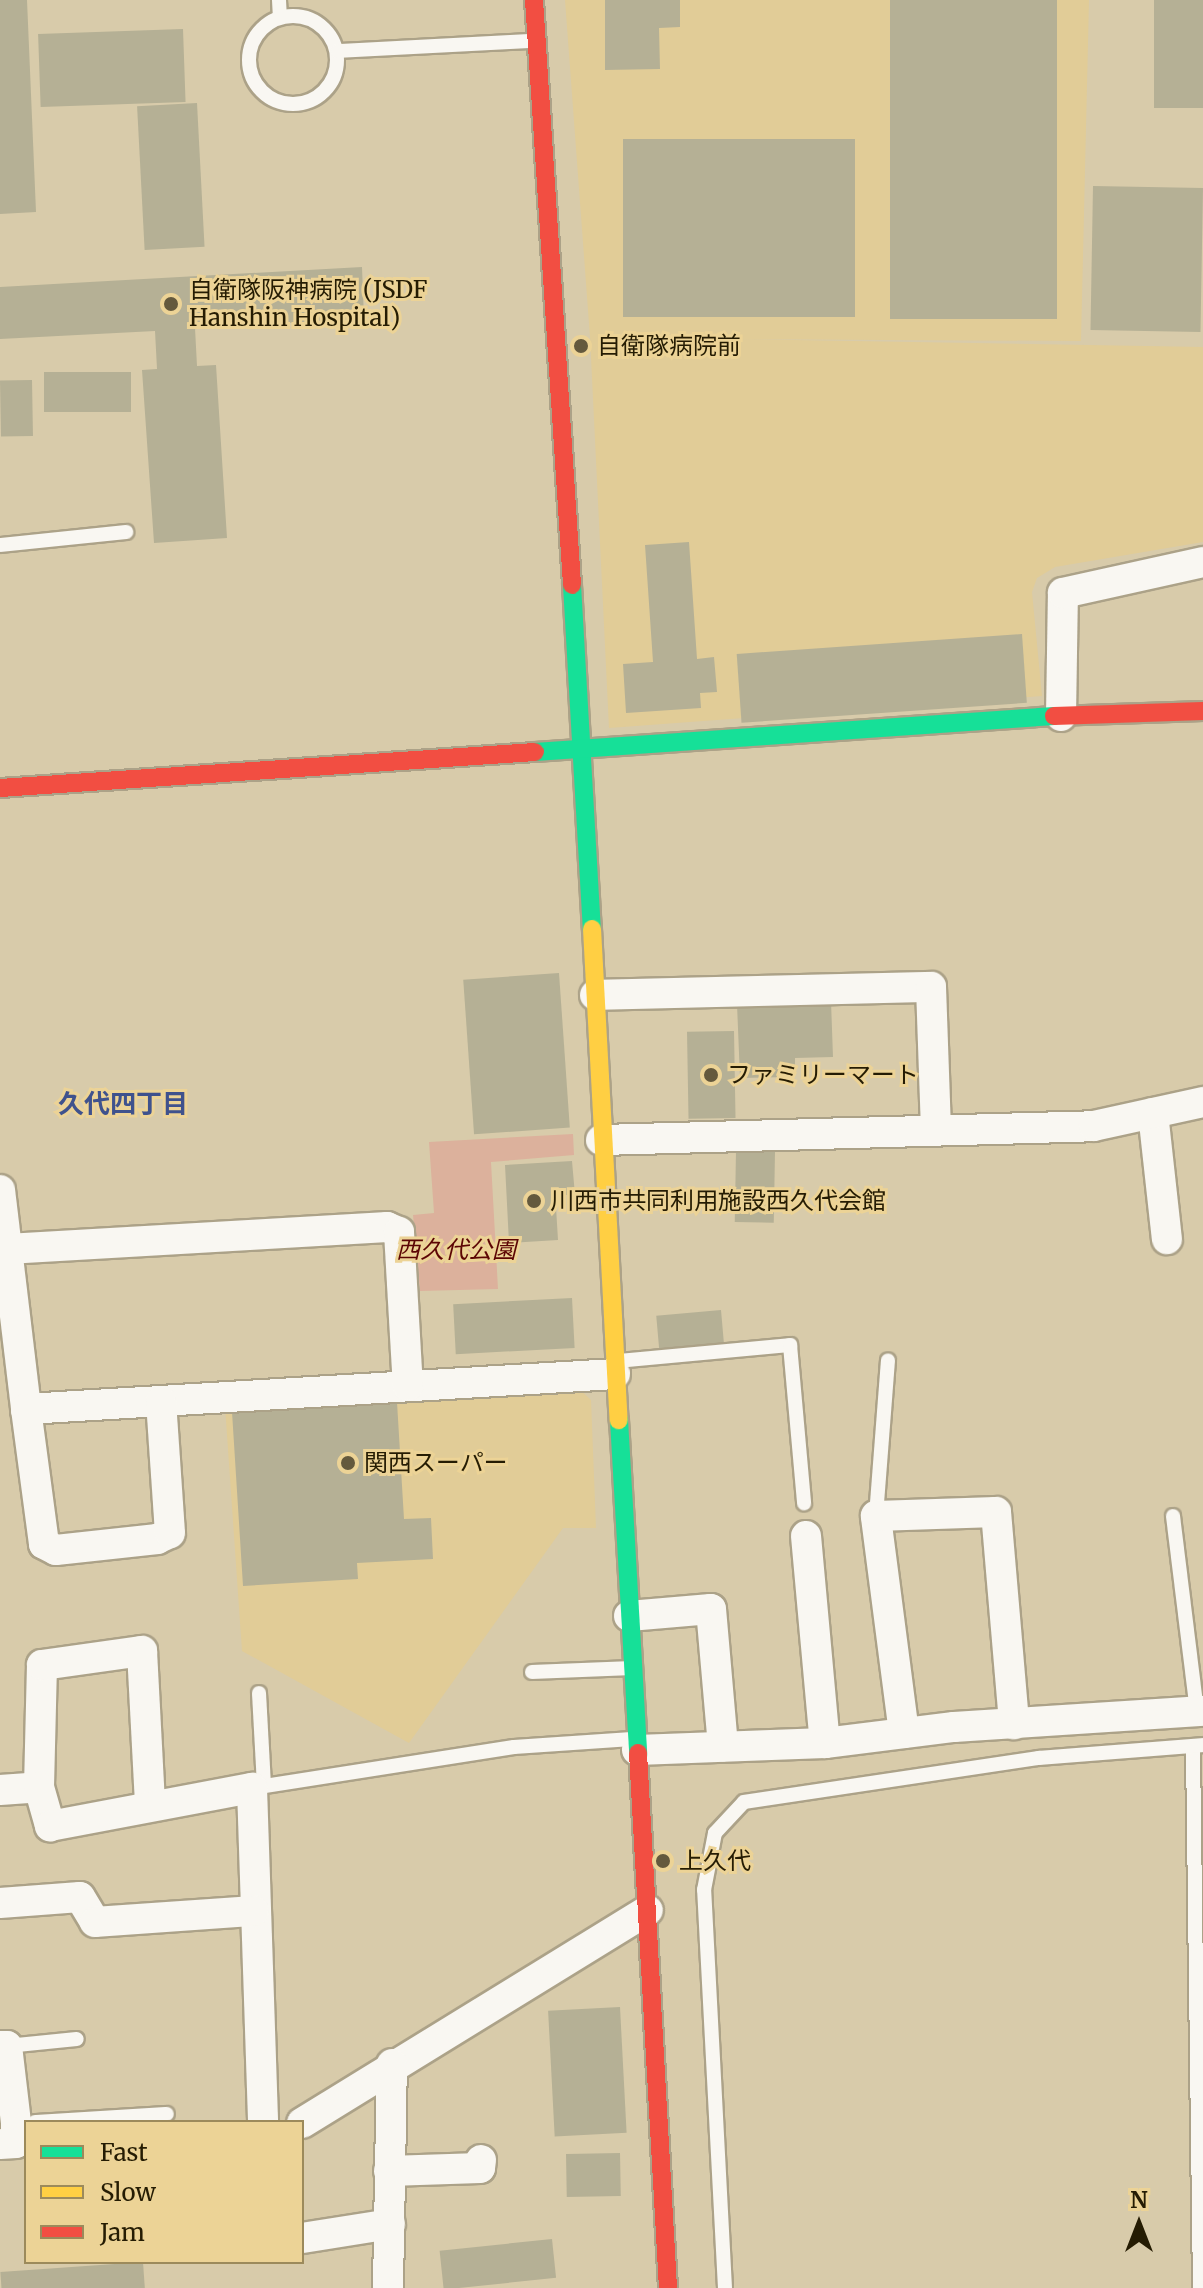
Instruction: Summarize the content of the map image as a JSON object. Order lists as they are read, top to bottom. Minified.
{"districts":["久代四丁目"],"parks":["西久代公園"],"places":["自衛隊阪神病院 (JSDF Hanshin Hospital)","自衛隊病院前","ファミリーマート","川西市共同利用施設西久代会館","関西スーパー","上久代"],"legend":["Fast","Slow","Jam"],"north":"top"}
